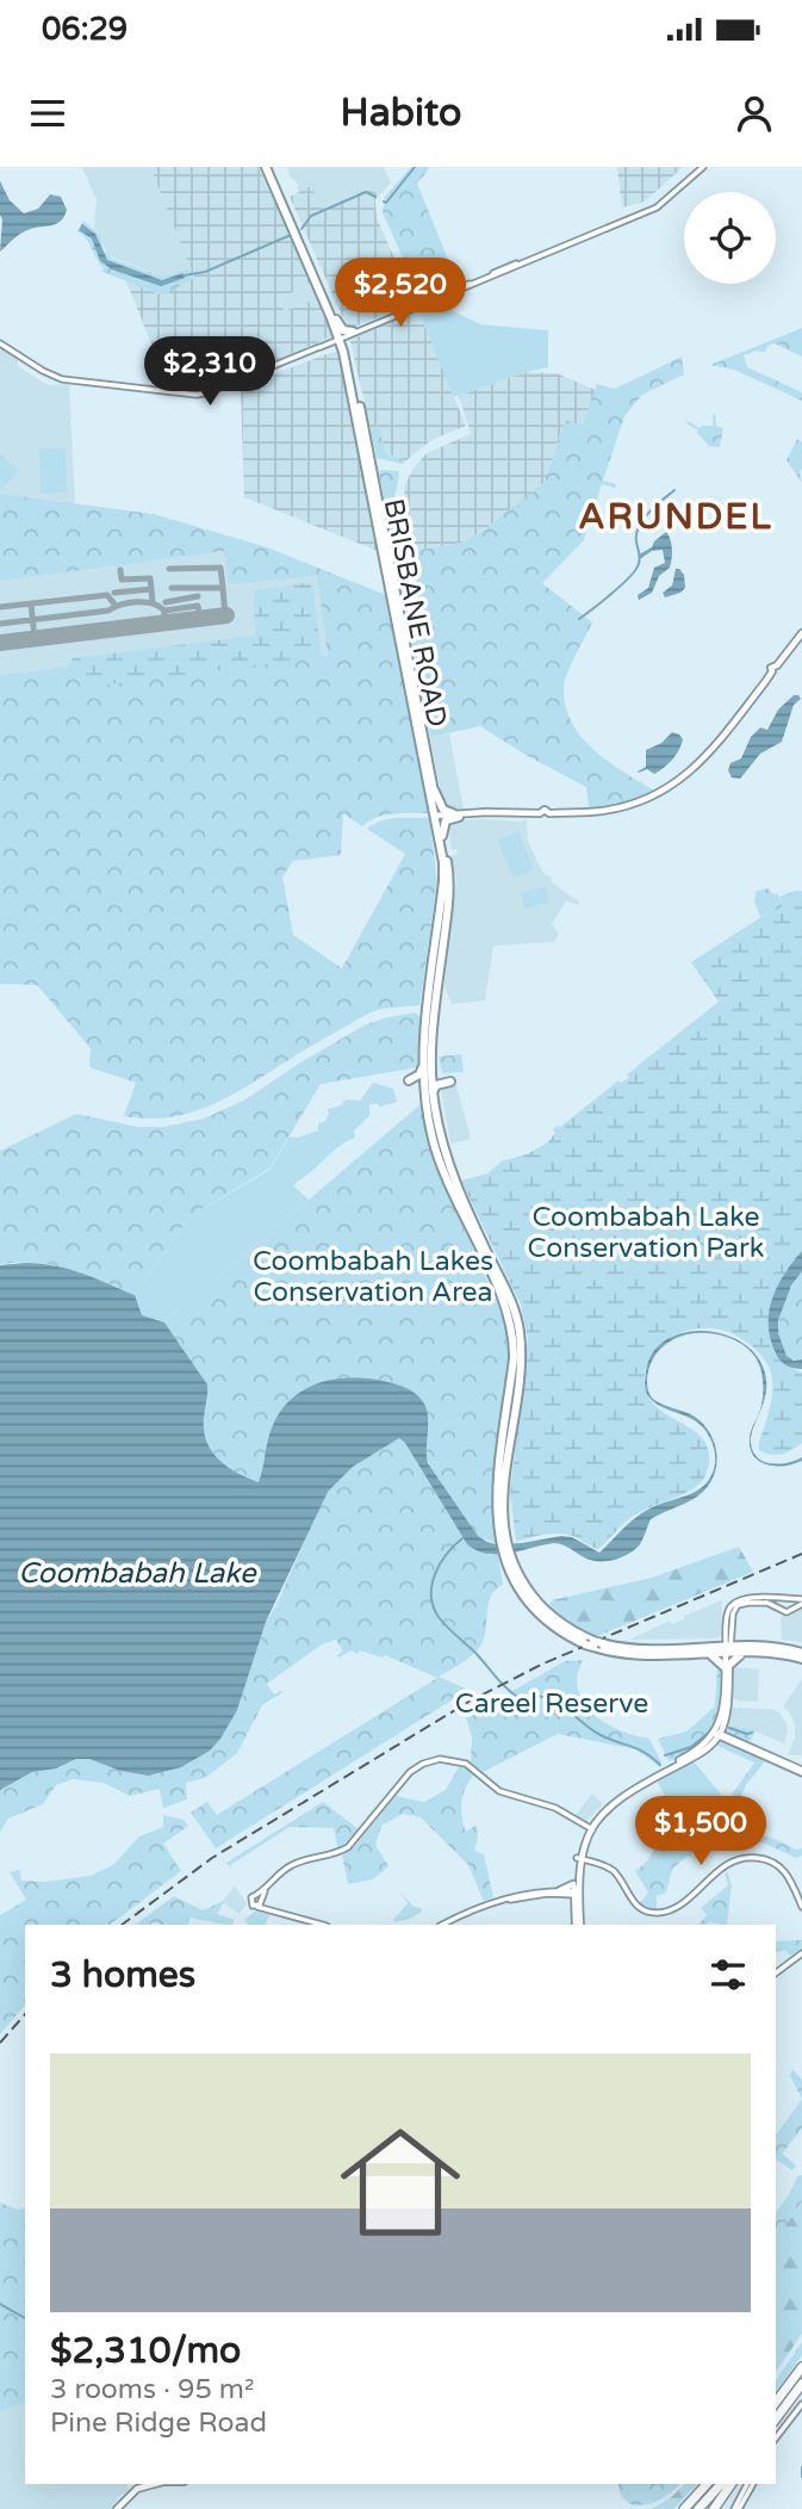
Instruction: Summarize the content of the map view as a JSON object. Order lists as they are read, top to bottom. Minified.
{"streets":{"highway":["BRISBANE ROAD"]},"districts":["ARUNDEL"],"water":["Coombabah Lake"],"parks":["Coombabah Lake Conservation Park","Coombabah Lakes Conservation Area","Careel Reserve"],"page":{"status":"06:29","header":"Habito","price":["$2,520","$2,310","$1,500"],"heading":"3 homes","list":[{"name":"$2,310/mo","note":"3 rooms · 95 m² · Pine Ridge Road"}]}}
